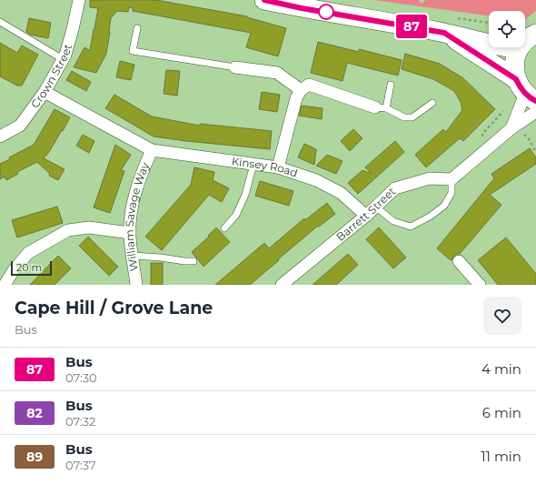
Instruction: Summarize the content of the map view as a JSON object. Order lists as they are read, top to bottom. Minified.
{"streets":{"street":["Crown Street","Kinsey Road","Barrett Street","William Savage Way"]},"crossings":[["Crown Street","Kinsey Road"],["Kinsey Road","Barrett Street"],["Kinsey Road","William Savage Way"]],"lines":["bus line 87"],"scale_bar":"20 m","page":{"on_map":"87","scale":"20 m","heading":["Cape Hill / Grove Lane","Bus"],"list":[{"mark":"87","name":"Bus","note":"07:30","value":"4 min"},{"mark":"82","name":"Bus","note":"07:32","value":"6 min"},{"mark":"89","name":"Bus","note":"07:37","value":"11 min"}]}}
